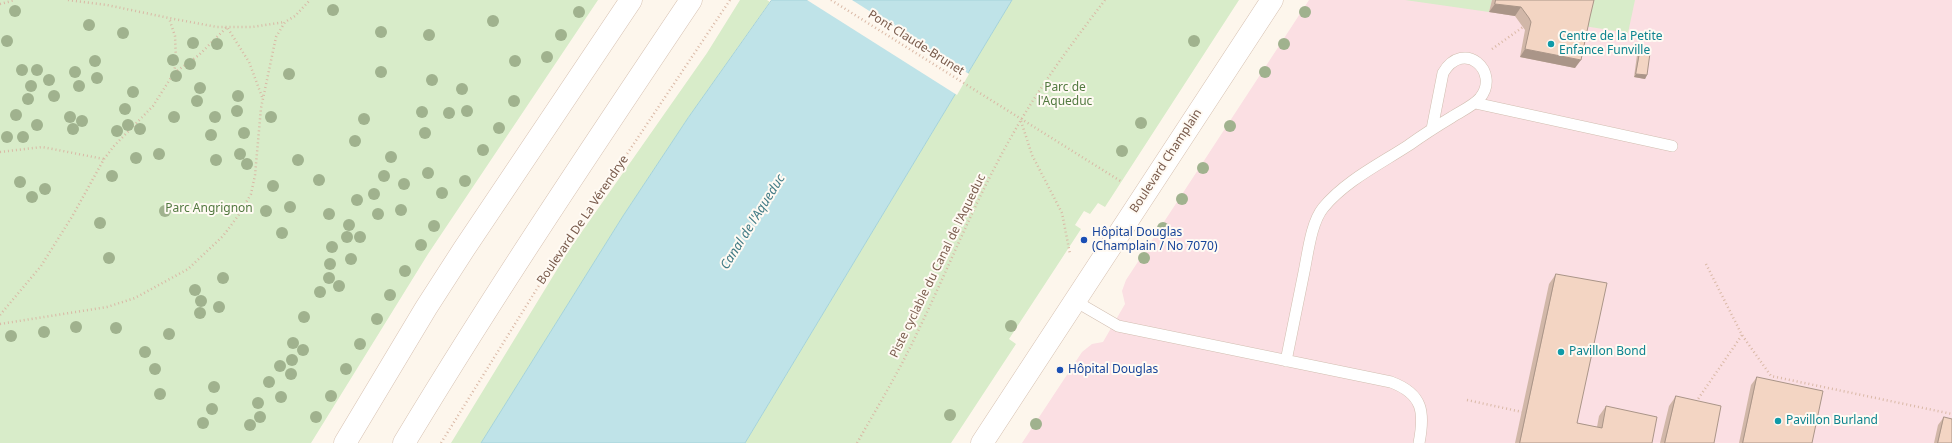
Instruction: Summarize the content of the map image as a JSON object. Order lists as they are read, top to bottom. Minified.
{"streets":{"main road":["Boulevard Champlain"],"path":["Pont Claude-Brunet","Boulevard De La Vérendrye","Piste cyclable du Canal de l'Aqueduc"]},"crossings":[["Pont Claude-Brunet","Boulevard Champlain"],["Pont Claude-Brunet","Piste cyclable du Canal de l'Aqueduc"]],"water":["Canal de l'Aqueduc"],"parks":["Parc de l'Aqueduc","Parc Angrignon"],"places":["Centre de la Petite Enfance Funville","Hôpital Douglas (Champlain / No 7070)","Pavillon Bond","Hôpital Douglas","Pavillon Burland"]}
